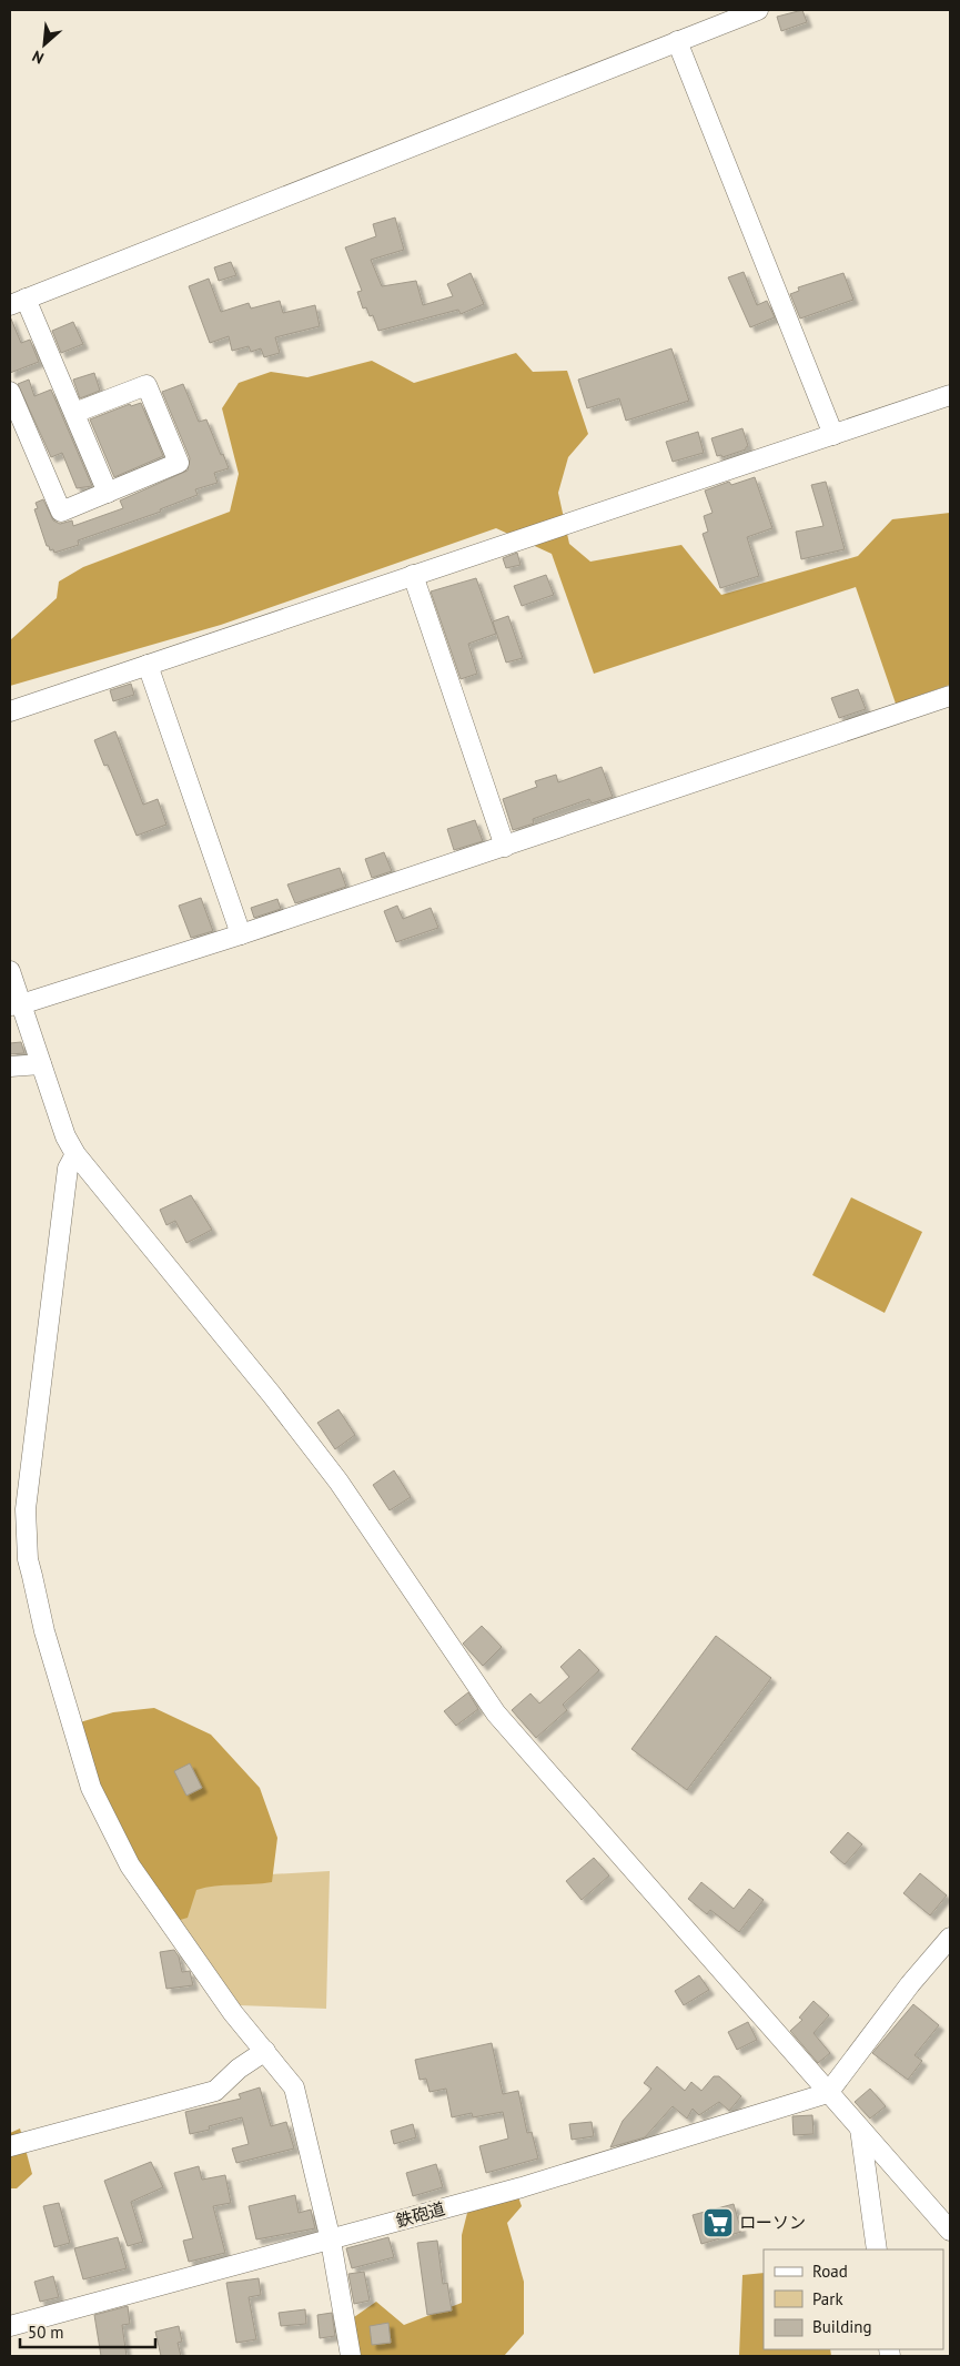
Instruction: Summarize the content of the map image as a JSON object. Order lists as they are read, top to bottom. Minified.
{"streets":{"street":["鉄砲道"]},"places":{"supermarket":["ローソン"]},"legend":["Road","Park","Building"],"scale_bar":"50 m","north":"bottom left"}
